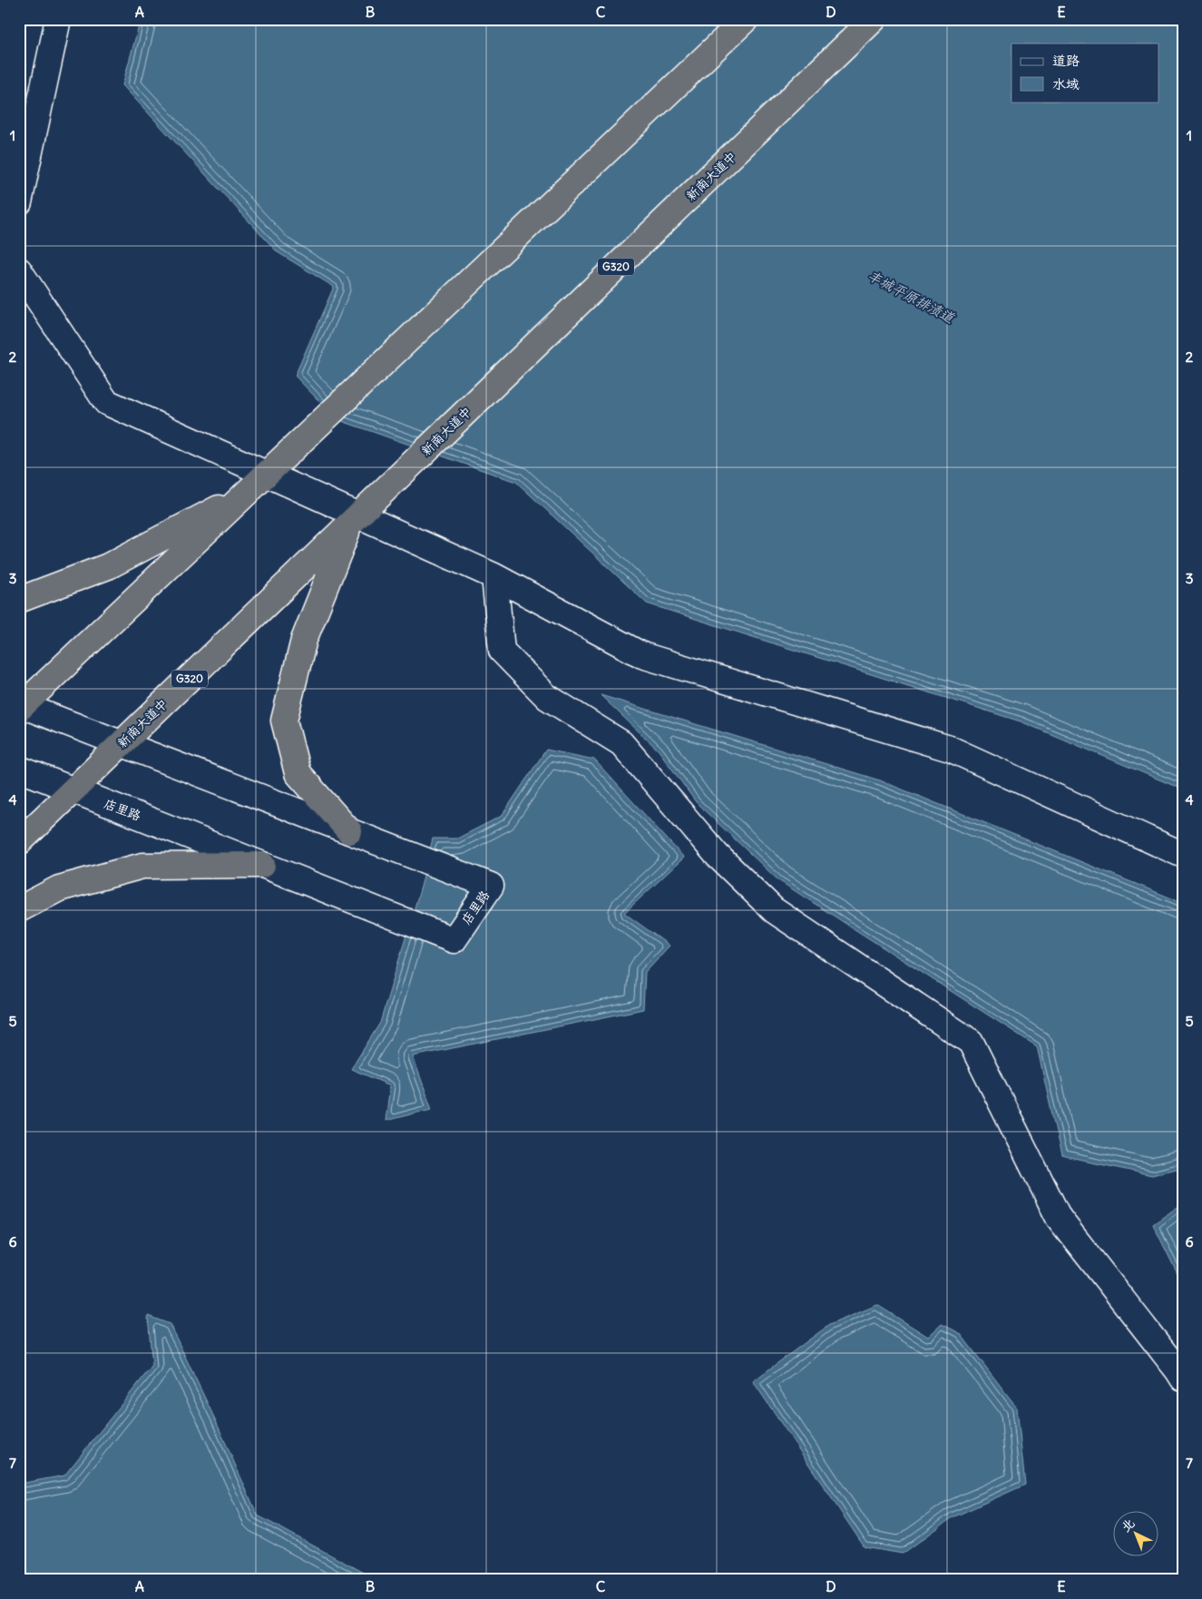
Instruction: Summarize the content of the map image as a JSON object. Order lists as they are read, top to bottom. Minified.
{"streets":{"highway":["新南大道中","G320"],"street":["店里路"]},"crossings":[["新南大道中","店里路"]],"water":["丰城平原排渍道"],"legend":["道路","水域"],"north":"top left","grid":{"columns":["A","B","C","D","E"],"rows":["1","2","3","4","5","6","7"]}}
